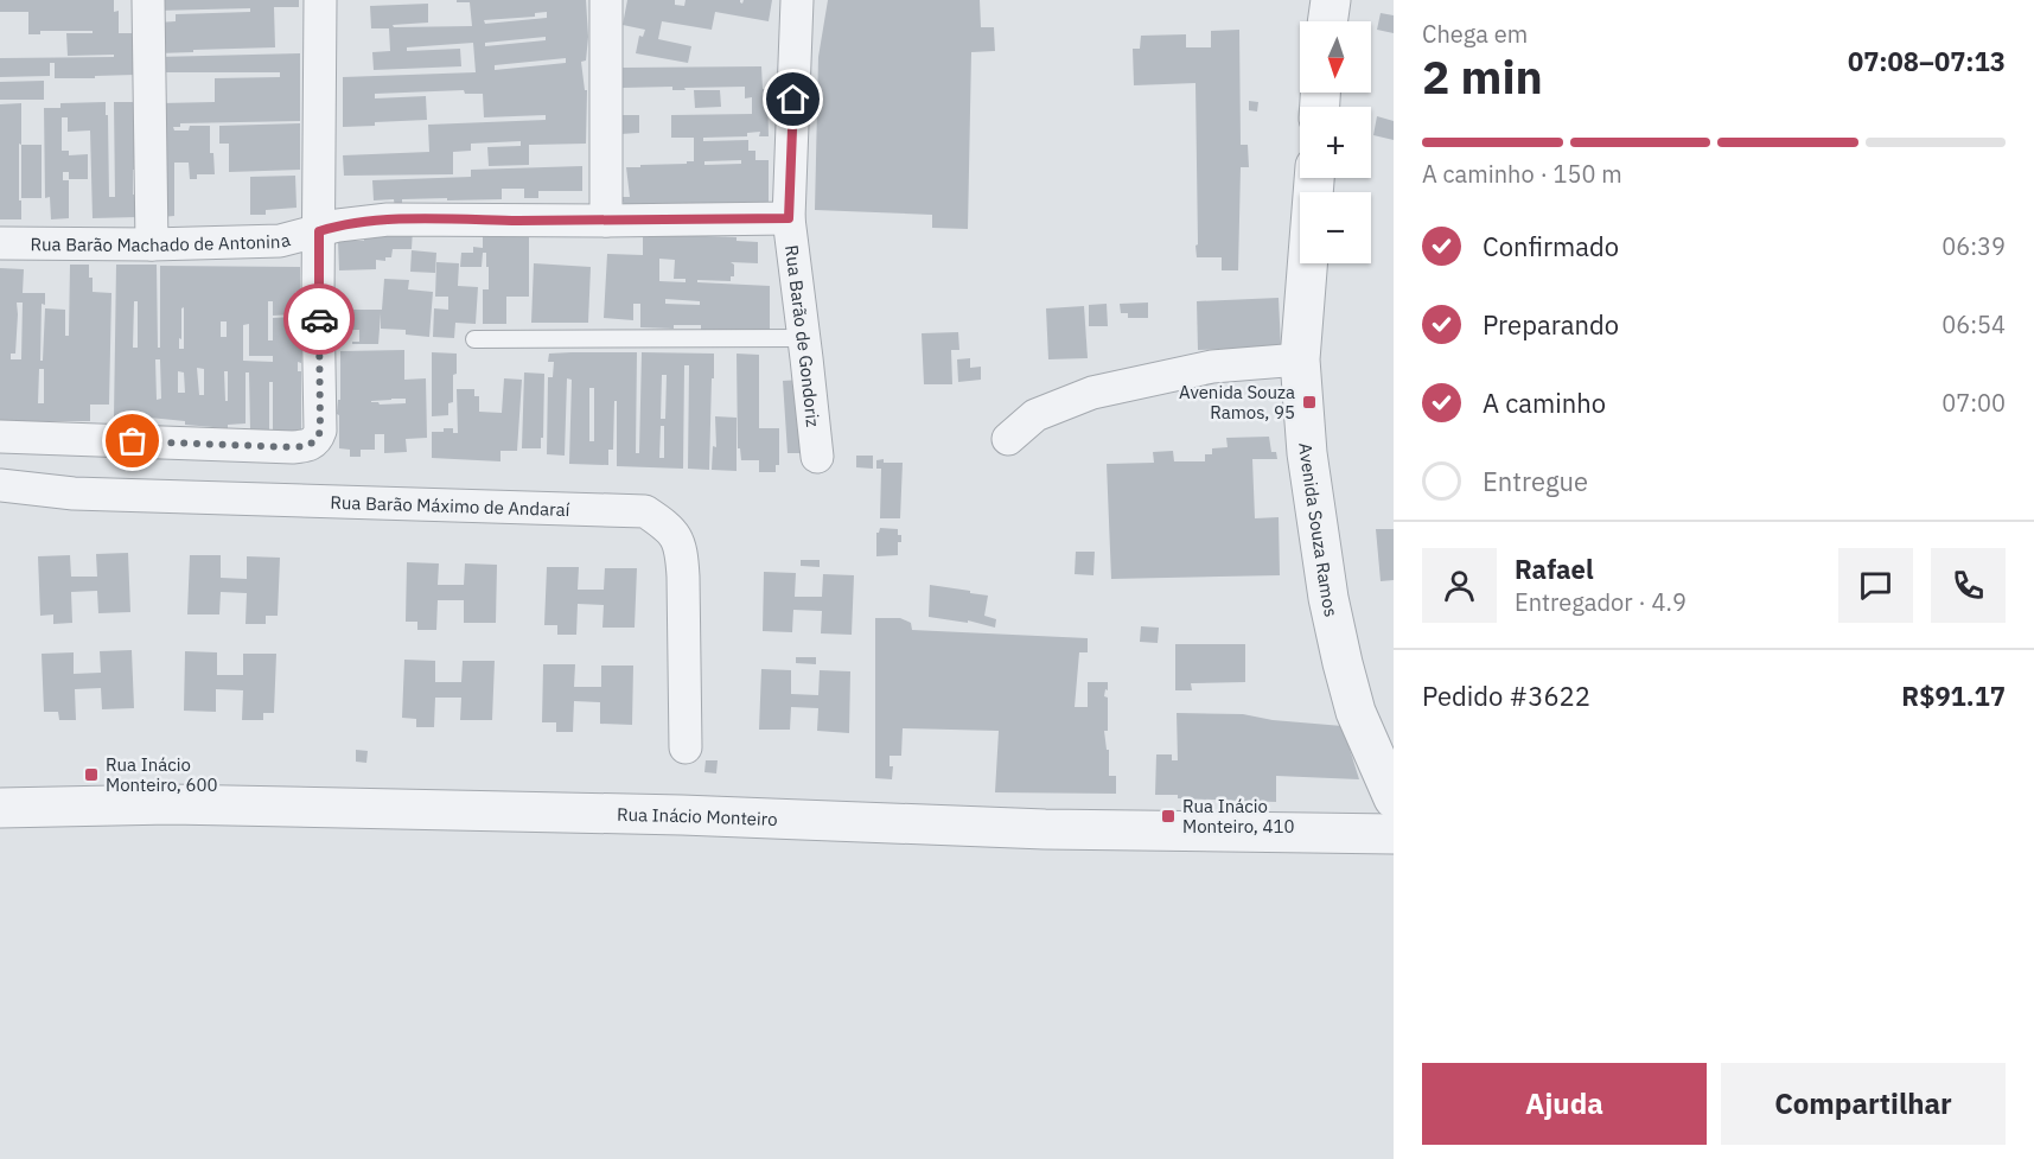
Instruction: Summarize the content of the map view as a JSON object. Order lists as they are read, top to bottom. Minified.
{"streets":{"street":["Rua Barão Machado de Antonina","Rua Barão de Gondoriz","Rua Barão Máximo de Andaraí","Avenida Souza Ramos","Rua Inácio Monteiro"]},"crossings":[["Rua Barão Machado de Antonina","Rua Barão de Gondoriz"]],"places":{"transit":["Avenida Souza Ramos, 95","Rua Inácio Monteiro, 600","Rua Inácio Monteiro, 410"]},"north":"bottom","page":{"heading":["2 min","Chega em","07:08–07:13"],"panel":["Rafael","Entregador · 4.9","Pedido #3622","R$91.17"],"map_buttons":["+","−"],"bar":"A caminho · 150 m","list":[["Confirmado","06:39"],["Preparando","06:54"],["A caminho","07:00"],"Entregue"],"buttons":["Ajuda","Compartilhar"]}}
